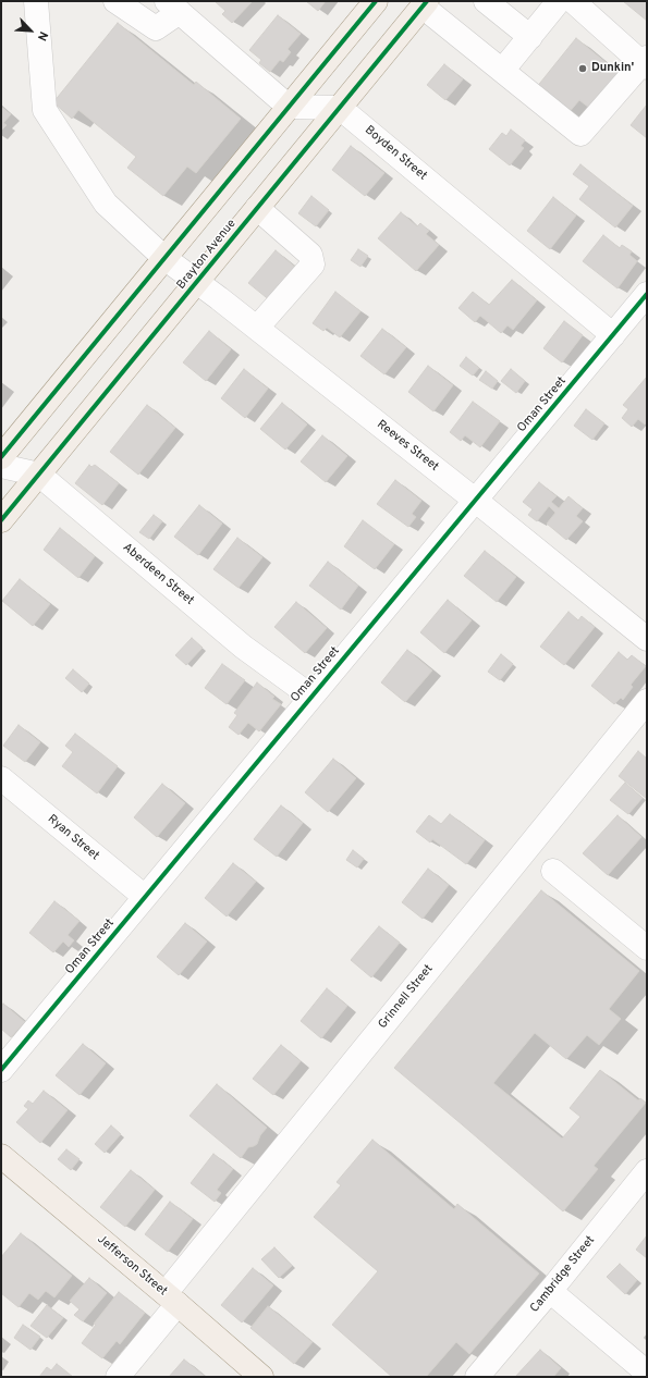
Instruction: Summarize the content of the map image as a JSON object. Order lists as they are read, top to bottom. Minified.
{"streets":{"main road":["Brayton Avenue","Jefferson Street"],"street":["Boyden Street","Oman Street","Reeves Street","Aberdeen Street","Ryan Street","Grinnell Street","Cambridge Street"]},"crossings":[["Boyden Street","Brayton Avenue"],["Boyden Street","Oman Street"],["Brayton Avenue","Reeves Street"],["Brayton Avenue","Aberdeen Street"],["Oman Street","Reeves Street"],["Oman Street","Aberdeen Street"],["Oman Street","Ryan Street"],["Grinnell Street","Jefferson Street"]],"places":["Dunkin'"],"north":"bottom right"}
